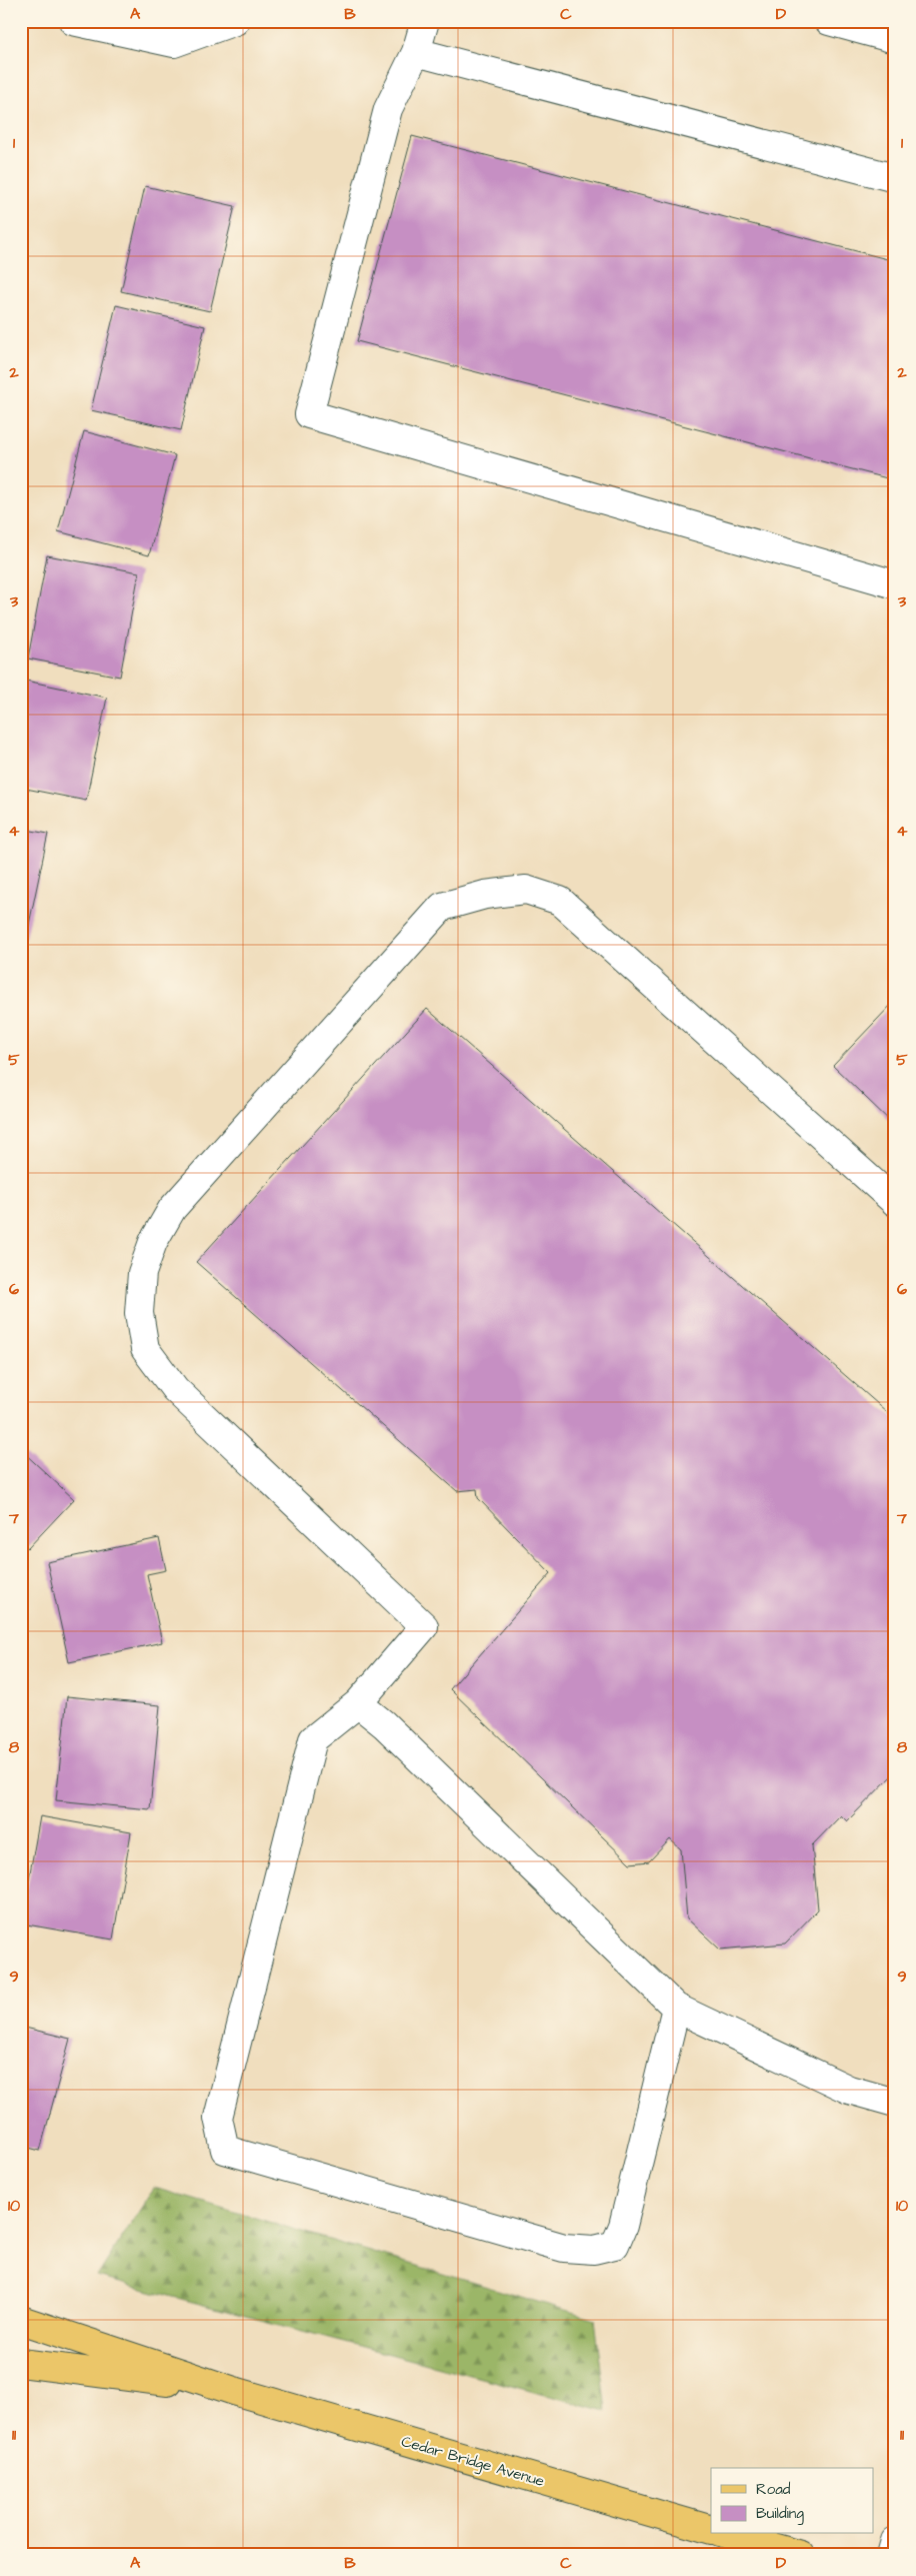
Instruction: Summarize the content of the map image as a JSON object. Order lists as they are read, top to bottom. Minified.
{"streets":{"main road":["Cedar Bridge Avenue"]},"legend":["Road","Building"],"grid":{"columns":["A","B","C","D"],"rows":["1","2","3","4","5","6","7","8","9","10","11"]}}
